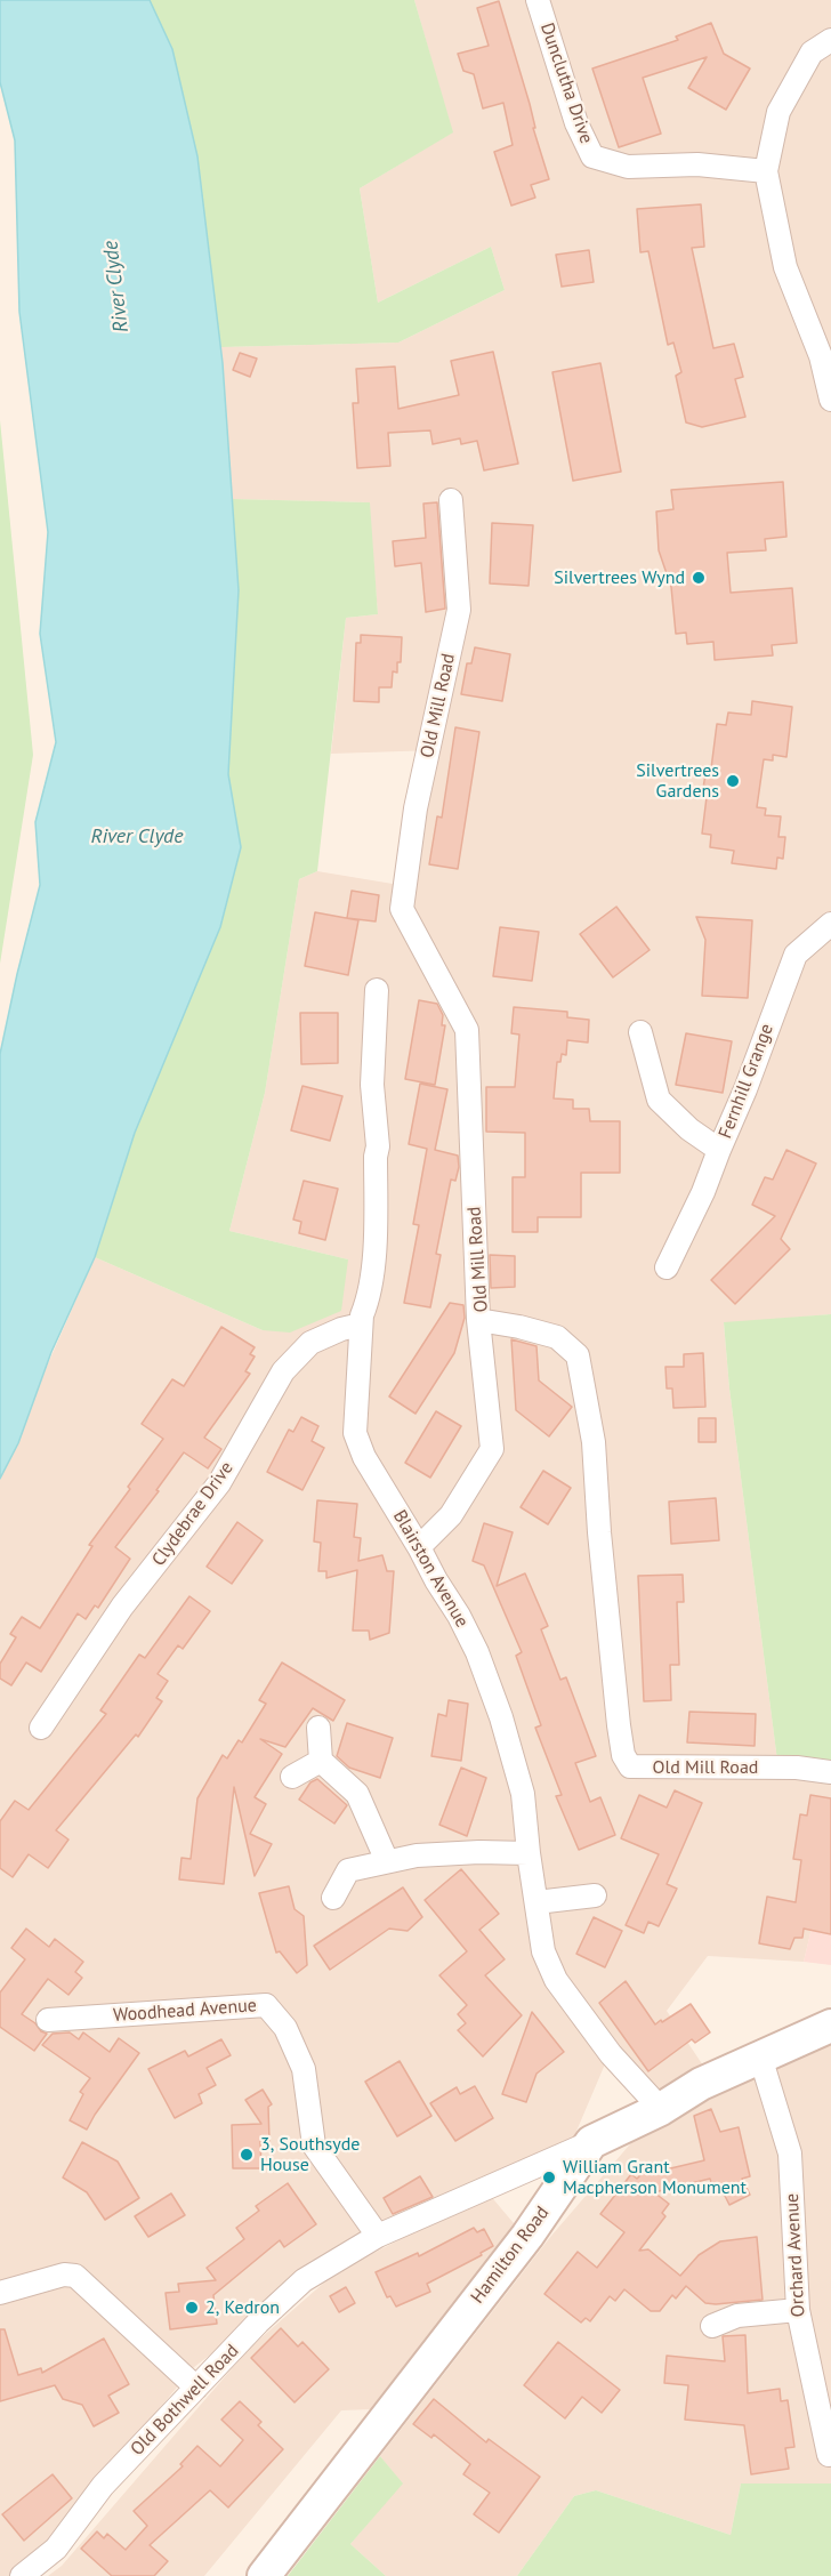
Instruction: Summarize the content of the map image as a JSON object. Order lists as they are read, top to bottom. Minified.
{"streets":{"main road":["Hamilton Road"],"street":["Dunclutha Drive","Old Mill Road","Fernhill Grange","Clydebrae Drive","Blairston Avenue","Woodhead Avenue","Orchard Avenue","Old Bothwell Road"]},"crossings":[["Clydebrae Drive","Blairston Avenue"],["Woodhead Avenue","Old Bothwell Road"],["Hamilton Road","Old Bothwell Road"]],"water":["River Clyde"],"places":["Silvertrees Wynd","Silvertrees Gardens","3, Southsyde House","William Grant Macpherson Monument","2, Kedron"]}
